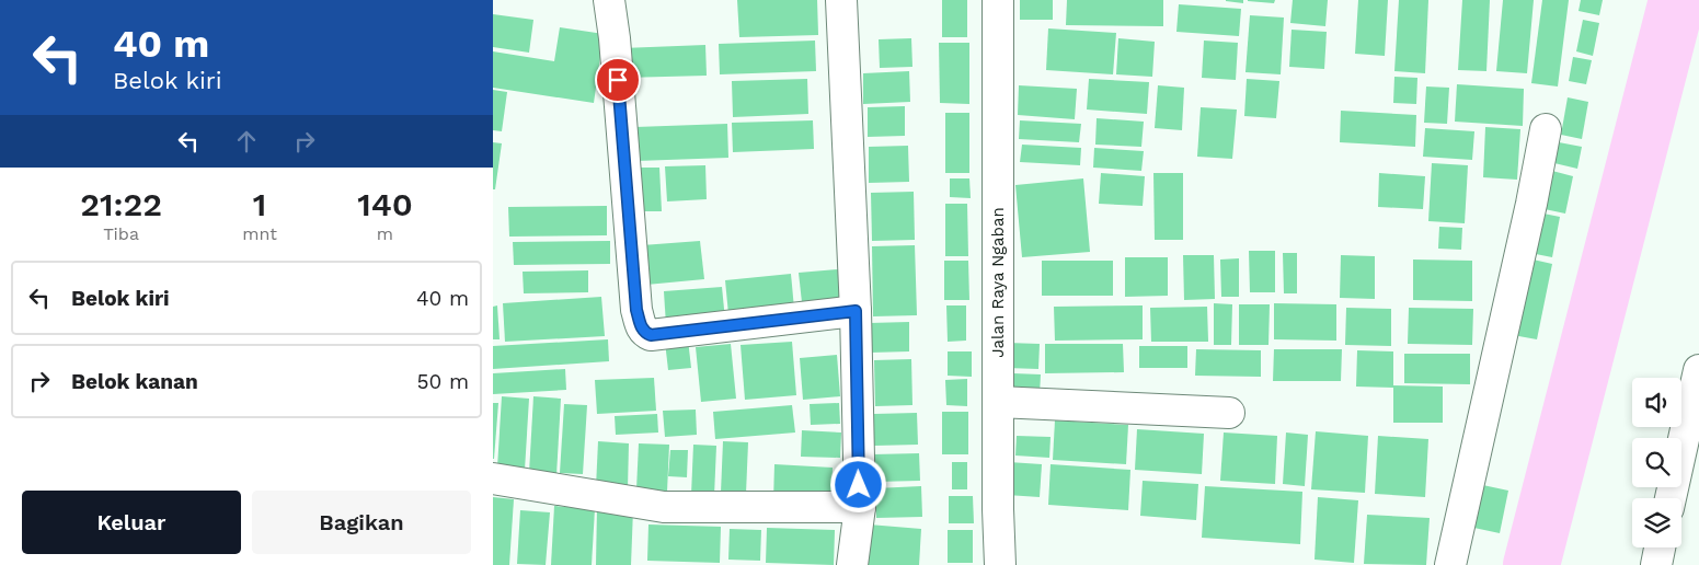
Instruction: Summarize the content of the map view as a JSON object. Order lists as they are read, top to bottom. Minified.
{"streets":{"street":["Jalan Raya Ngaban"]},"page":{"turn":["40 m","Belok kiri"],"eta":["21:22","Tiba","1","mnt","140","m"],"list":[{"name":"Belok kiri","value":"40 m"},{"name":"Belok kanan","value":"50 m"}],"buttons":["Keluar","Bagikan"]}}
